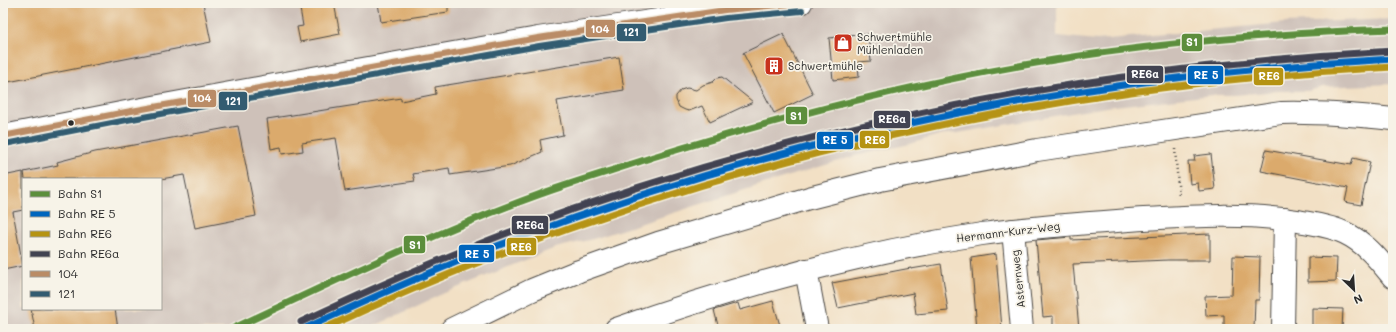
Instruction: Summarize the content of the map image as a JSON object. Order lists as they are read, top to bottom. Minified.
{"streets":{"street":["Hermann-Kurz-Weg","Asternweg"]},"crossings":[["Hermann-Kurz-Weg","Asternweg"]],"places":{"shop":["Schwertmühle Mühlenladen"],"building":["Schwertmühle"]},"lines":["transit line 104","transit line 121","rail line S1","rail line RE6a","rail line RE6"],"legend":["Bahn S1","Bahn RE 5","Bahn RE6","Bahn RE6a","104","121"],"north":"bottom right"}
